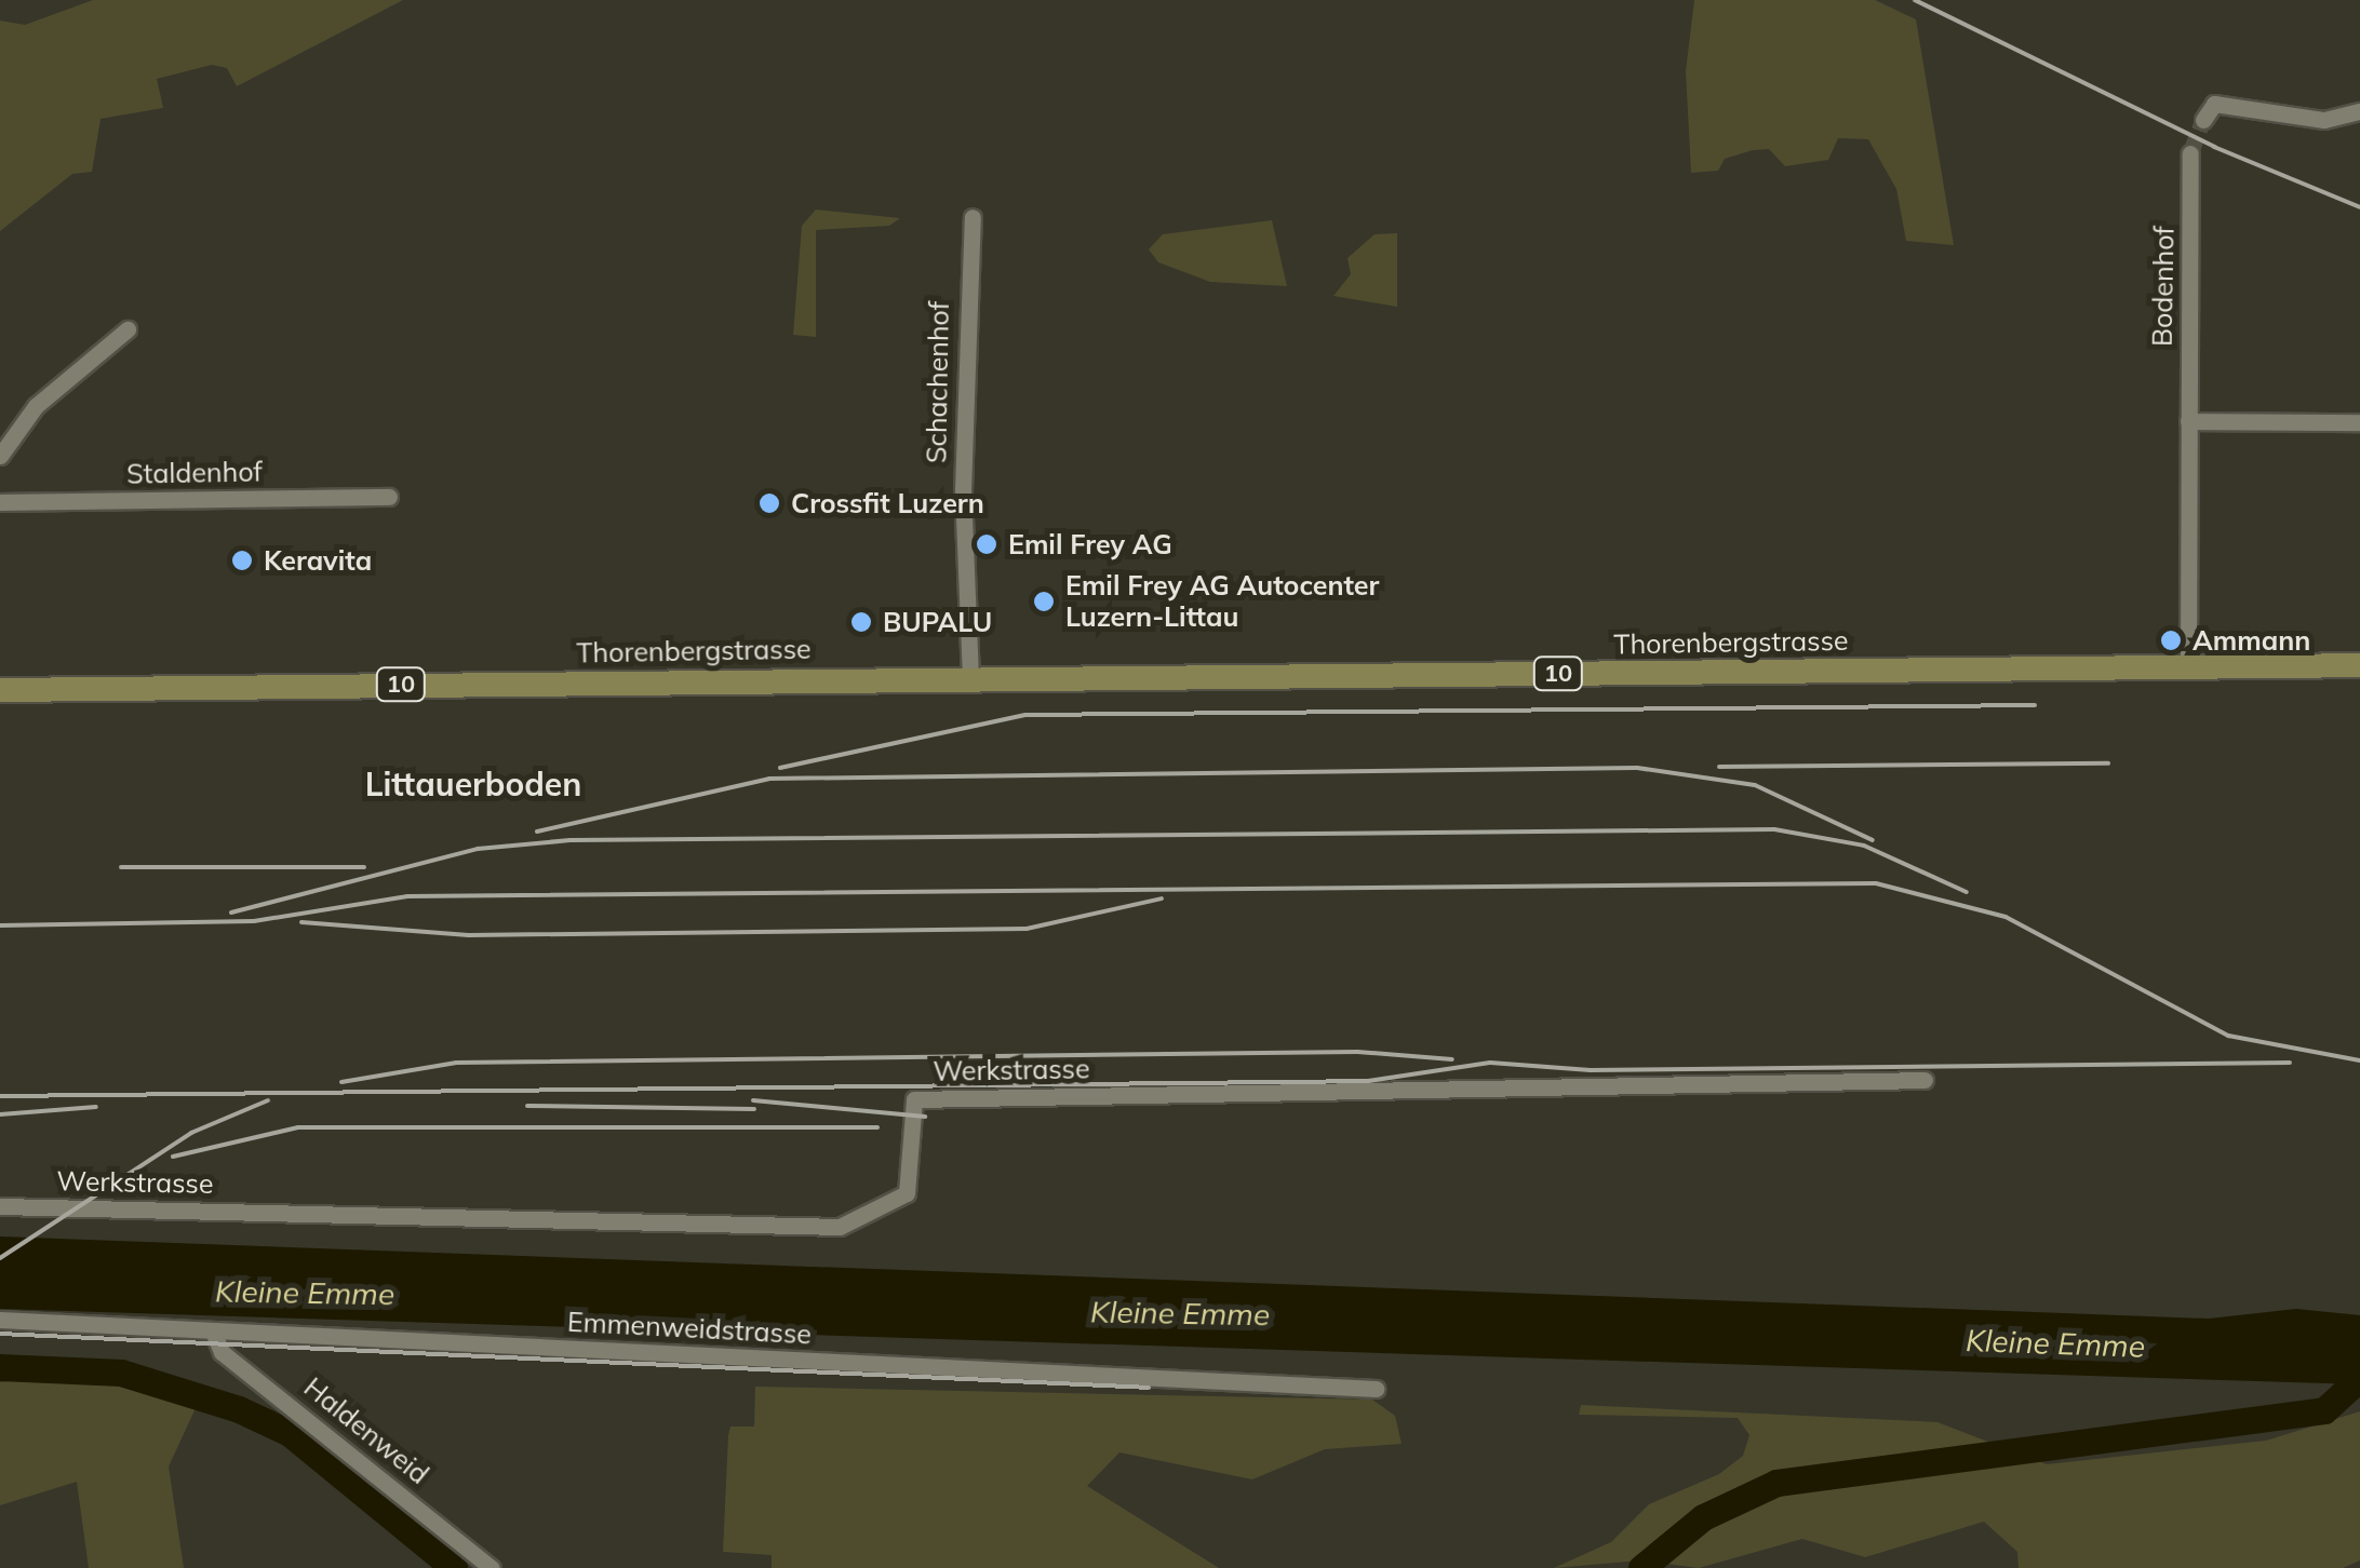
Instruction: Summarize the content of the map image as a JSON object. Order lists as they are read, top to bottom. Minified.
{"streets":{"main road":["Thorenbergstrasse","10"],"street":["Bodenhof","Schachenhof","Staldenhof","Werkstrasse","Emmenweidstrasse","Haldenweid"]},"crossings":[["Bodenhof","Thorenbergstrasse"],["Schachenhof","Thorenbergstrasse"],["Emmenweidstrasse","Haldenweid"]],"districts":["Littauerboden"],"water":["Kleine Emme"],"places":["Crossfit Luzern","Emil Frey AG","Keravita","Emil Frey AG Autocenter Luzern-Littau","BUPALU","Ammann"]}
